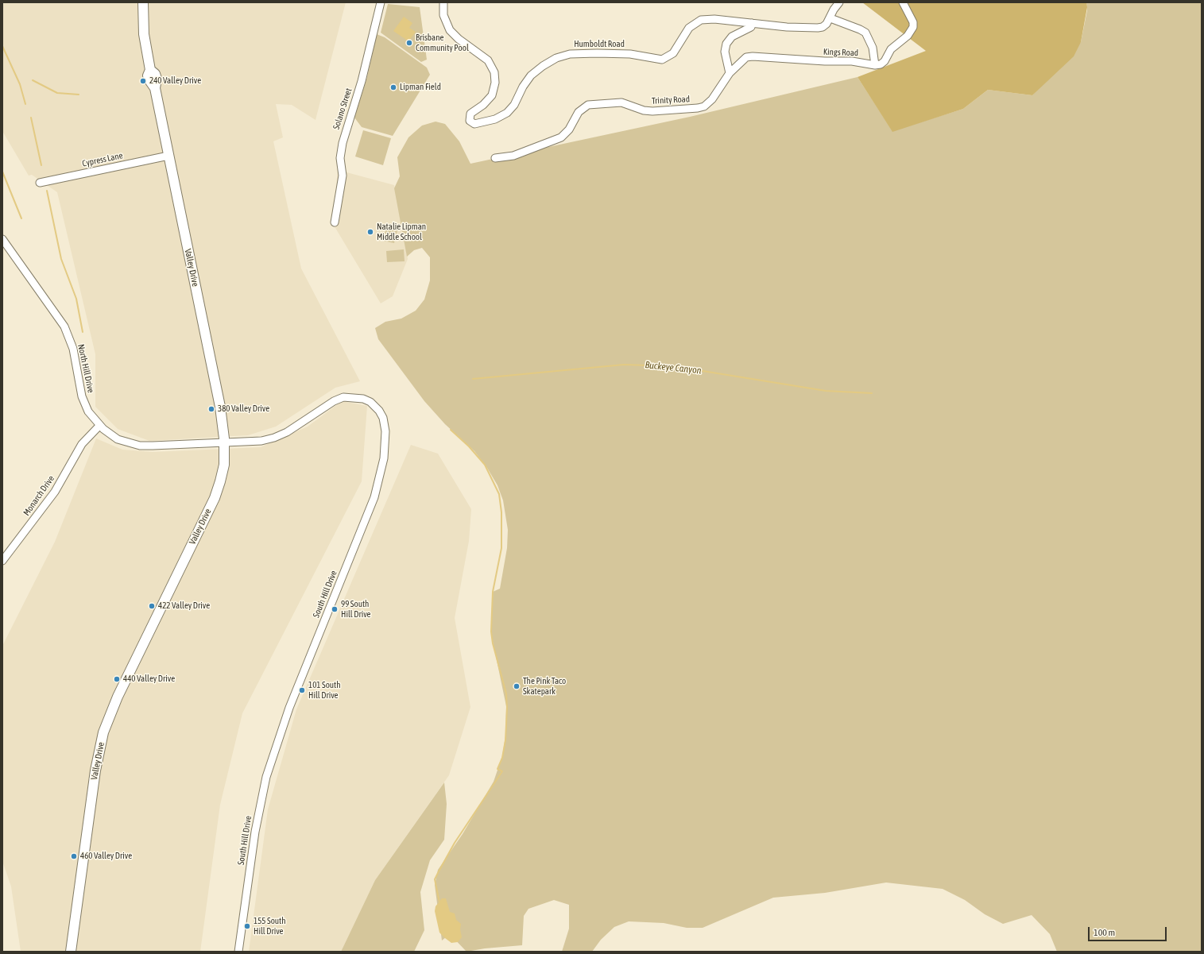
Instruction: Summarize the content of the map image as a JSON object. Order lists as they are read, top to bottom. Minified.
{"streets":{"main road":["Valley Drive"],"street":["Humboldt Road","Kings Road","Trinity Road","Solano Street","Cypress Lane","North Hill Drive","Monarch Drive","South Hill Drive"]},"crossings":[["Kings Road","Trinity Road"],["Cypress Lane","Valley Drive"],["Valley Drive","North Hill Drive"],["Valley Drive","South Hill Drive"],["North Hill Drive","Monarch Drive"],["North Hill Drive","South Hill Drive"]],"water":["Buckeye Canyon"],"places":["Brisbane Community Pool","240 Valley Drive","Lipman Field","Natalie Lipman Middle School","380 Valley Drive","422 Valley Drive","99 South Hill Drive","440 Valley Drive","The Pink Taco Skatepark","101 South Hill Drive","460 Valley Drive","155 South Hill Drive"],"scale_bar":"100 m"}
